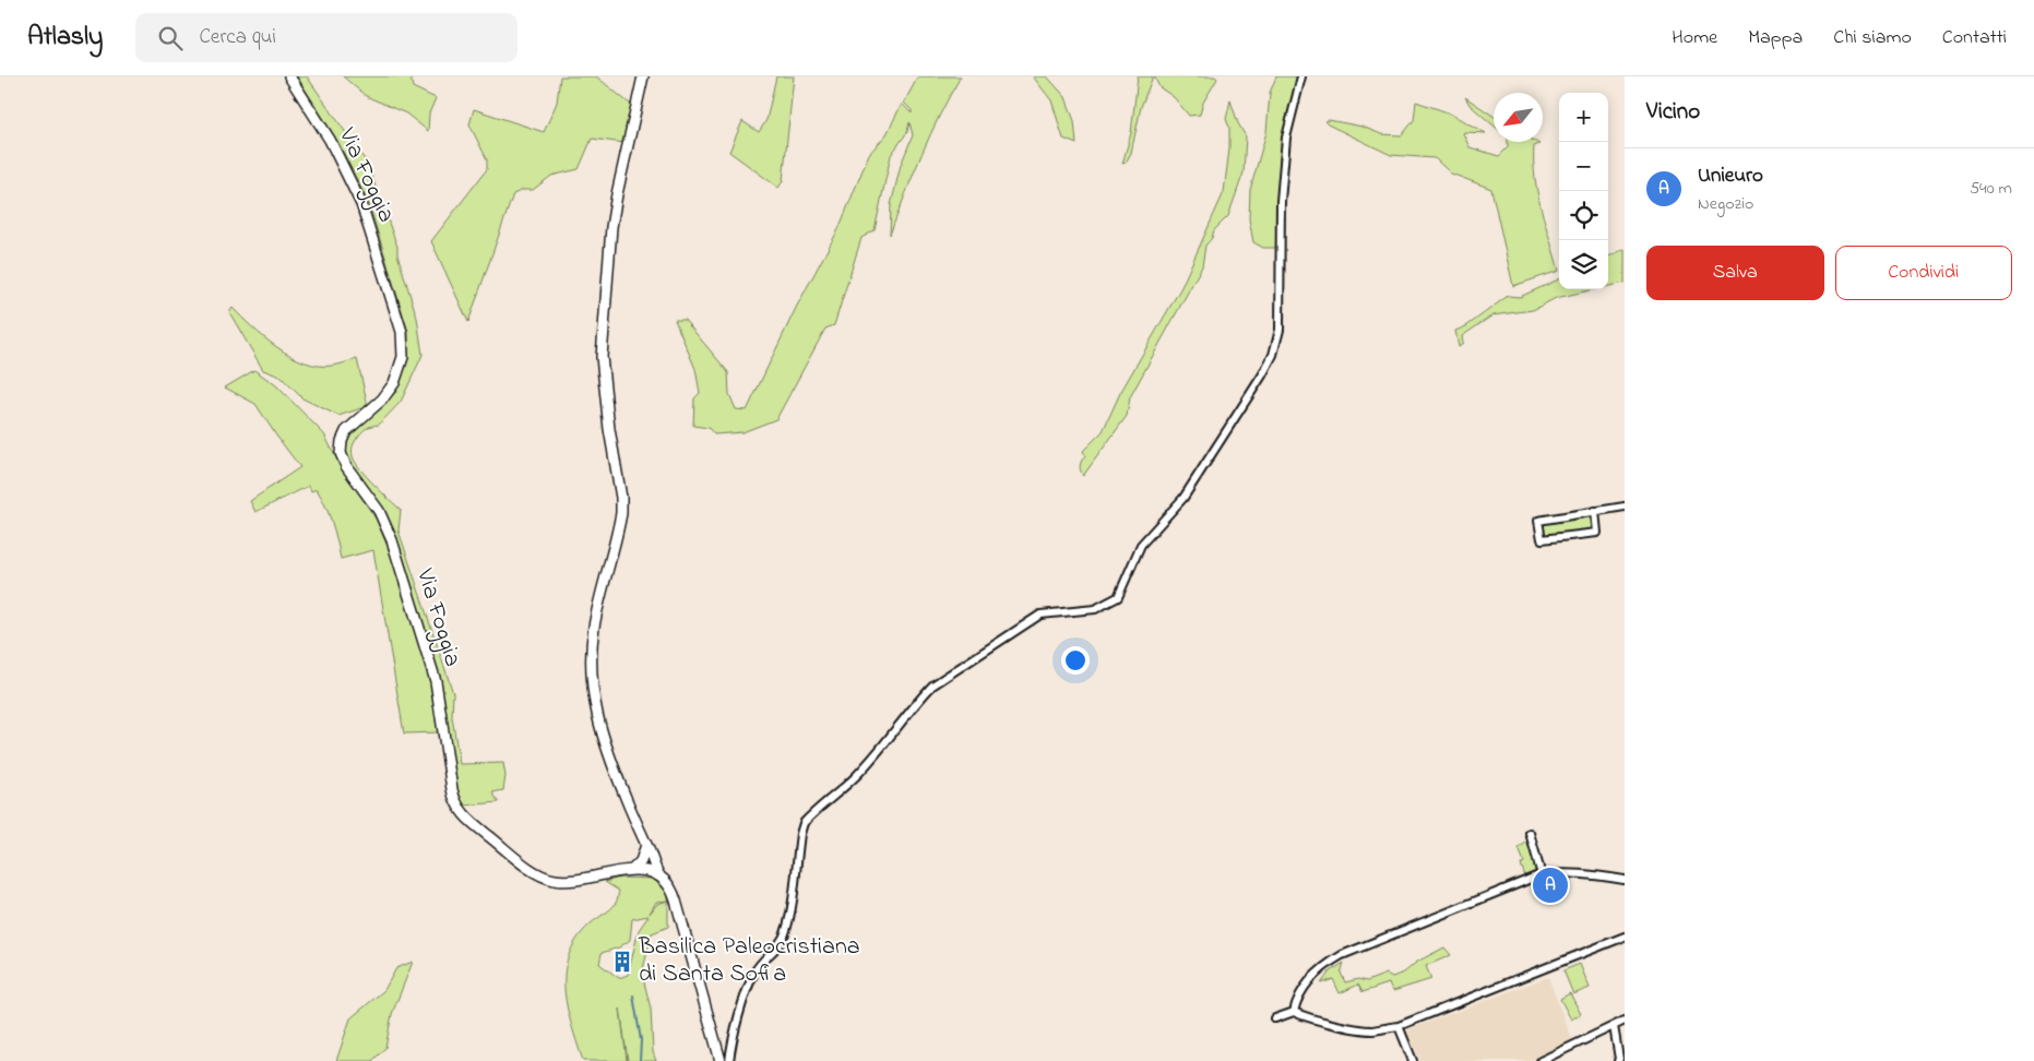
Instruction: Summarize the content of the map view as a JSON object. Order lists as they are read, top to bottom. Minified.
{"streets":{"main road":["Via Foggia"]},"places":{"building":["Basilica Paleocristiana di Santa Sofia"]},"north":"bottom left","page":{"header":"Atlasly","search":"Cerca qui","nav":["Home","Mappa","Chi siamo","Contatti"],"heading":"Vicino","map_buttons":["+","−"],"list":[{"mark":"A","name":"Unieuro","note":"Negozio","value":"540 m"}],"buttons":["Salva","Condividi"],"pins":"A"}}
